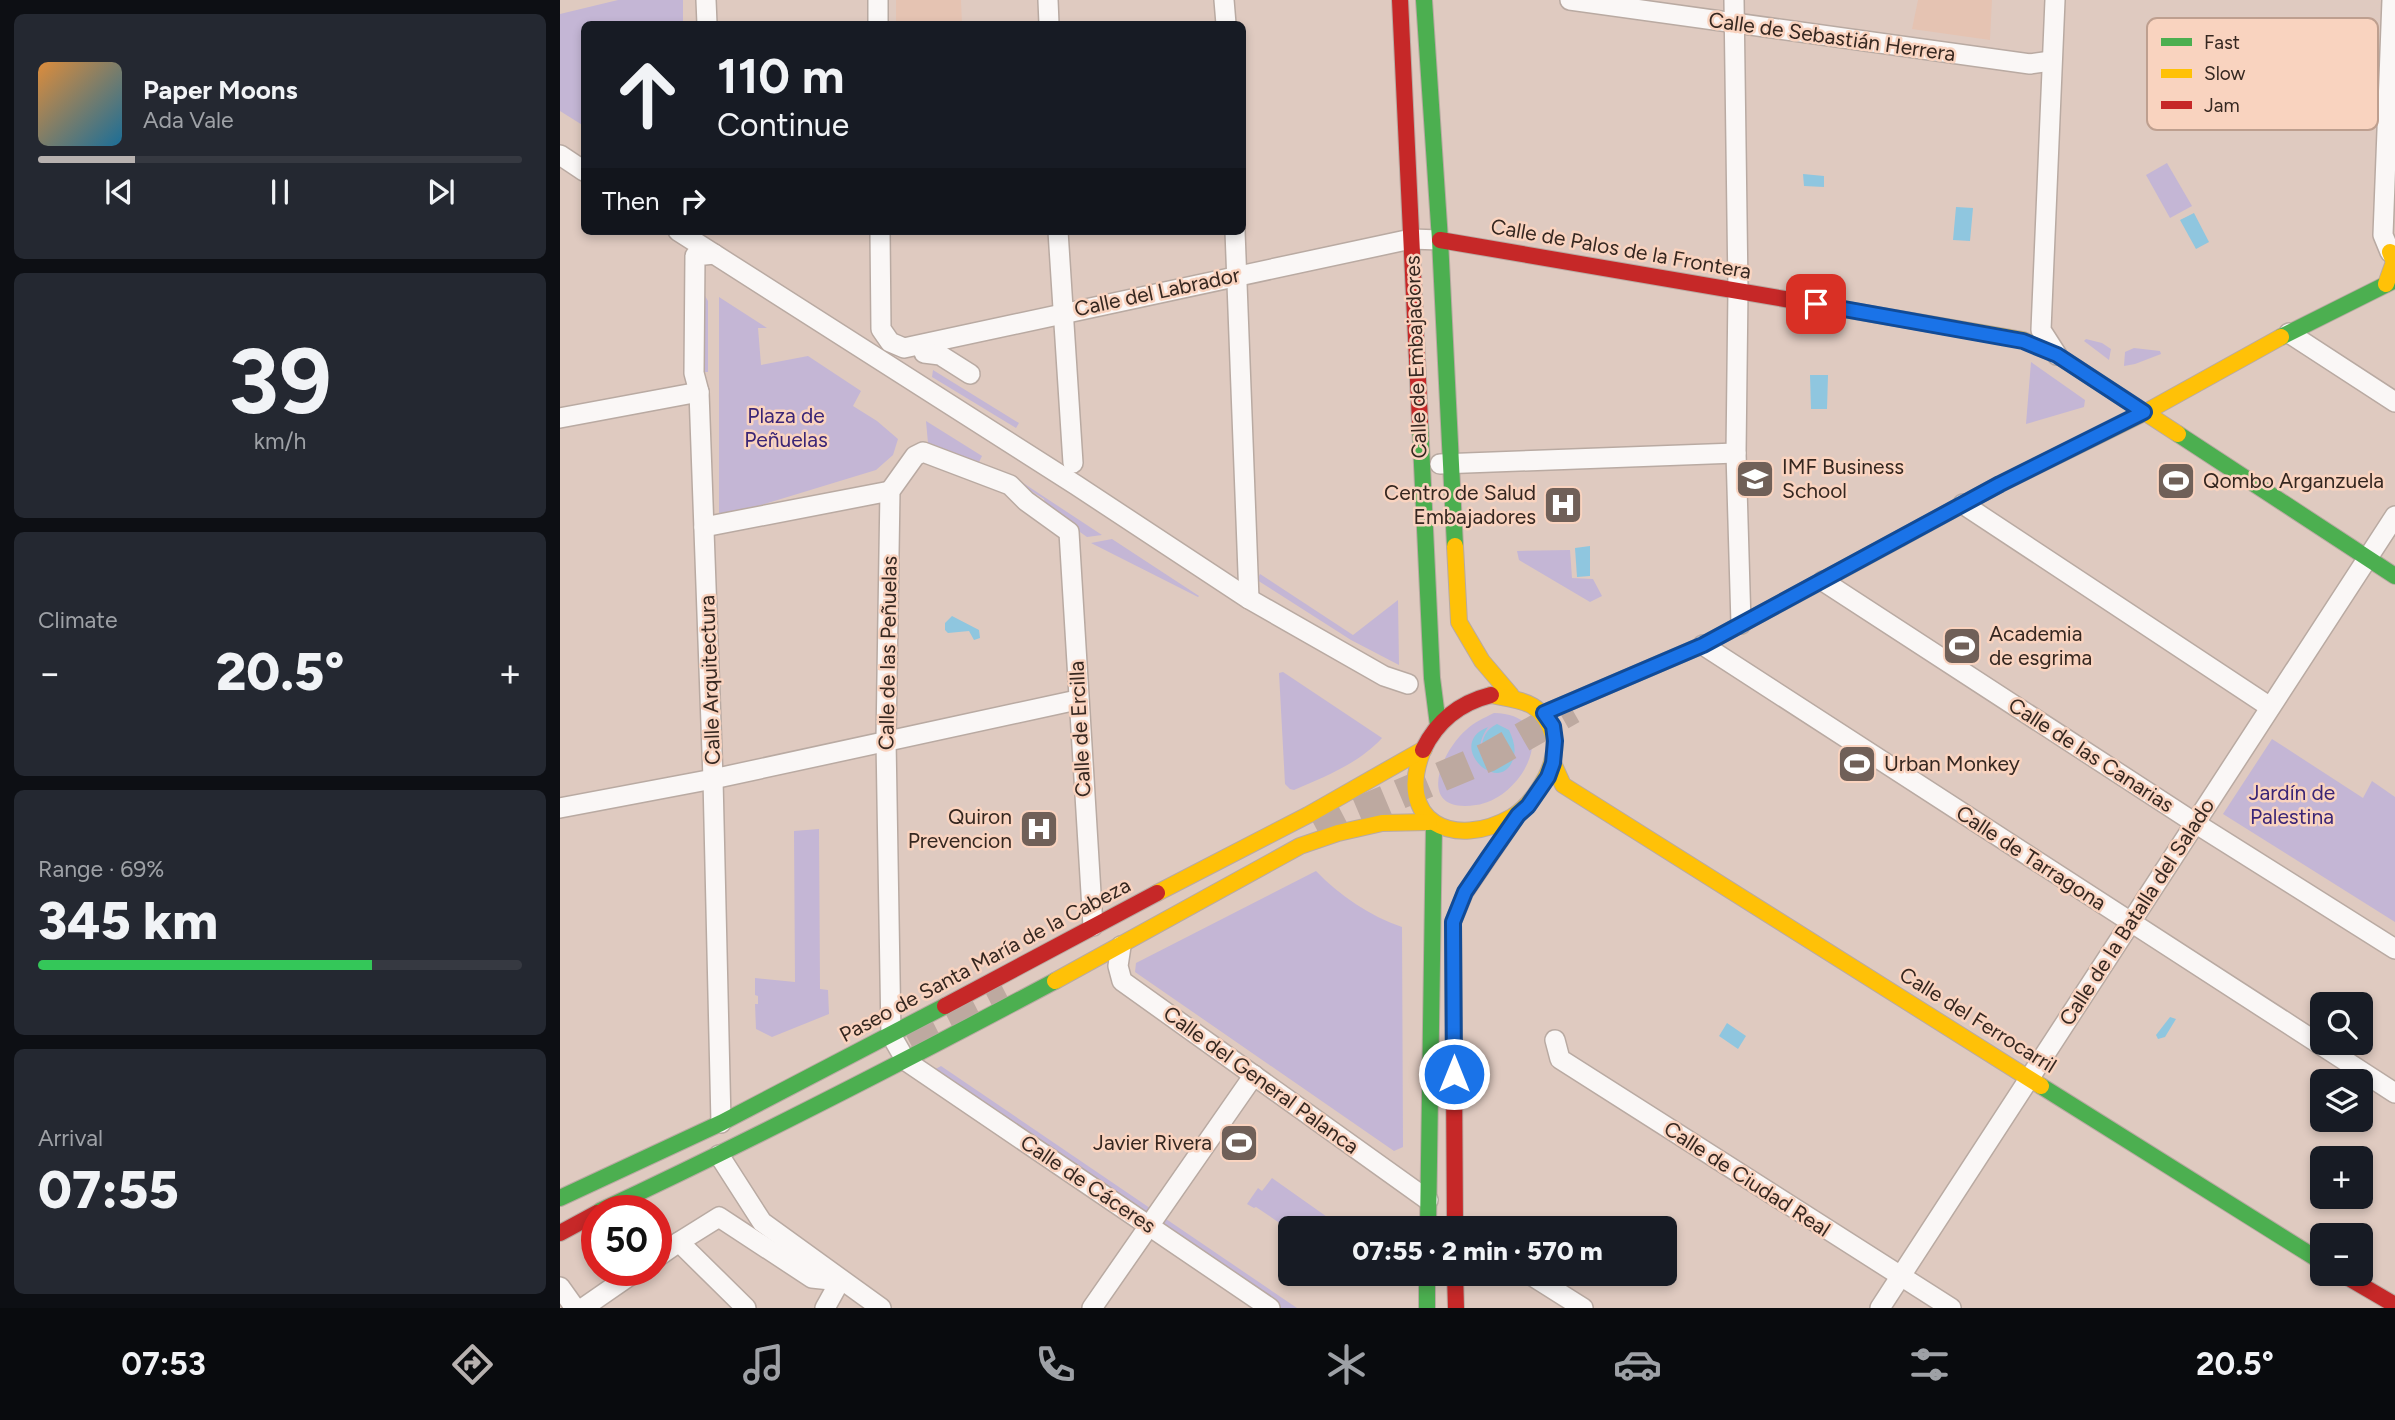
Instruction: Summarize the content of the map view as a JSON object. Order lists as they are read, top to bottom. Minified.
{"streets":{"main road":["Calle de Palos de la Frontera","Calle de Embajadores","Paseo de Santa María de la Cabeza","Calle del Ferrocarril"],"street":["Calle de Sebastián Herrera","Calle del Labrador","Calle de las Peñuelas","Calle Arquitectura","Calle de Ercilla","Calle de las Canarias","Calle de Tarragona","Calle de la Batalla del Salado","Calle del General Palanca","Calle de Ciudad Real","Calle de Cáceres"]},"crossings":[["Calle de Palos de la Frontera","Calle de Embajadores"],["Calle de Palos de la Frontera","Calle de la Batalla del Salado"],["Calle del Labrador","Calle de Embajadores"],["Calle de Embajadores","Paseo de Santa María de la Cabeza"],["Calle de Embajadores","Calle del Ferrocarril"],["Calle de las Peñuelas","Calle de Ercilla"],["Calle de las Peñuelas","Paseo de Santa María de la Cabeza"],["Calle Arquitectura","Paseo de Santa María de la Cabeza"],["Calle de Ercilla","Paseo de Santa María de la Cabeza"],["Calle de las Canarias","Calle de la Batalla del Salado"],["Calle de Tarragona","Calle de la Batalla del Salado"],["Calle de la Batalla del Salado","Calle del Ferrocarril"],["Calle de la Batalla del Salado","Calle de Ciudad Real"],["Paseo de Santa María de la Cabeza","Calle del Ferrocarril"]],"parks":["Plaza de Peñuelas","Jardín de Palestina"],"places":{"school or university":["IMF Business School"],"sports":["Qombo Arganzuela","Academia de esgrima","Urban Monkey","Javier Rivera"],"hospital":["Centro de Salud Embajadores","Quiron Prevencion"]},"legend":["Fast","Slow","Jam"],"page":{"turn":["110 m","Continue"],"song":["Paper Moons","Ada Vale"],"then":"Then","tile":[["39","km/h"],"Climate",["Range · 69%","345 km"],["Arrival","07:55"]],"heat":["−","20.5°","+"],"map_buttons":["+","−"],"limit":"50","trip":"07:55 · 2 min · 570 m","tabs":["07:53","20.5°"]}}
